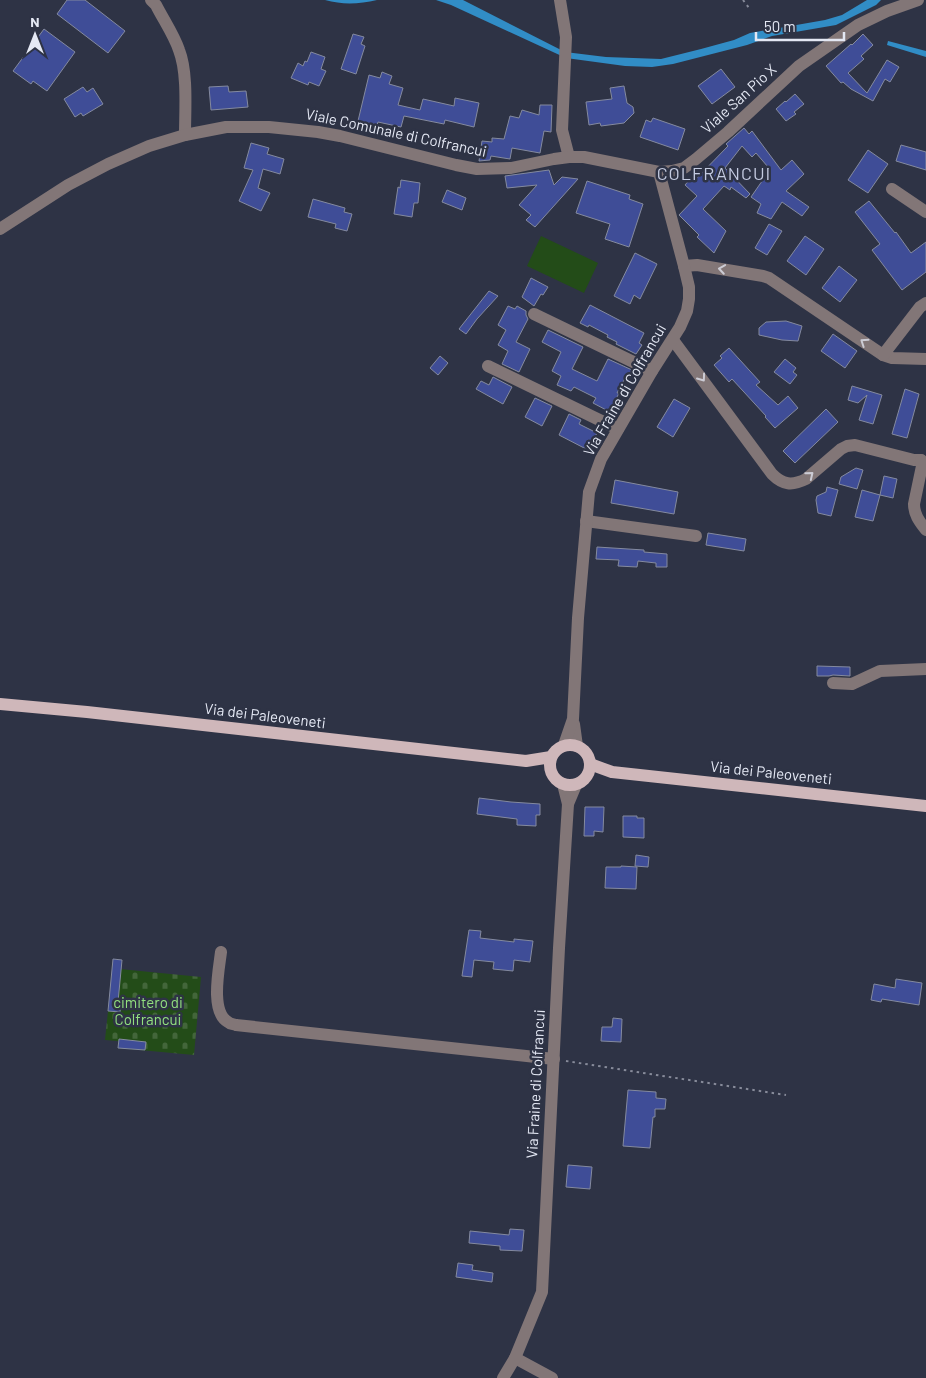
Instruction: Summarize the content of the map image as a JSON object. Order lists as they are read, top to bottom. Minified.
{"streets":{"main road":["Via dei Paleoveneti"],"street":["Viale San Pio X","Viale Comunale di Colfrancui","Via Fraine di Colfrancui"]},"crossings":[["Viale San Pio X","Viale Comunale di Colfrancui"],["Viale San Pio X","Via Fraine di Colfrancui"],["Via Fraine di Colfrancui","Via dei Paleoveneti"]],"districts":["COLFRANCUI"],"parks":["cimitero di Colfrancui"],"scale_bar":"50 m","north":"top"}
